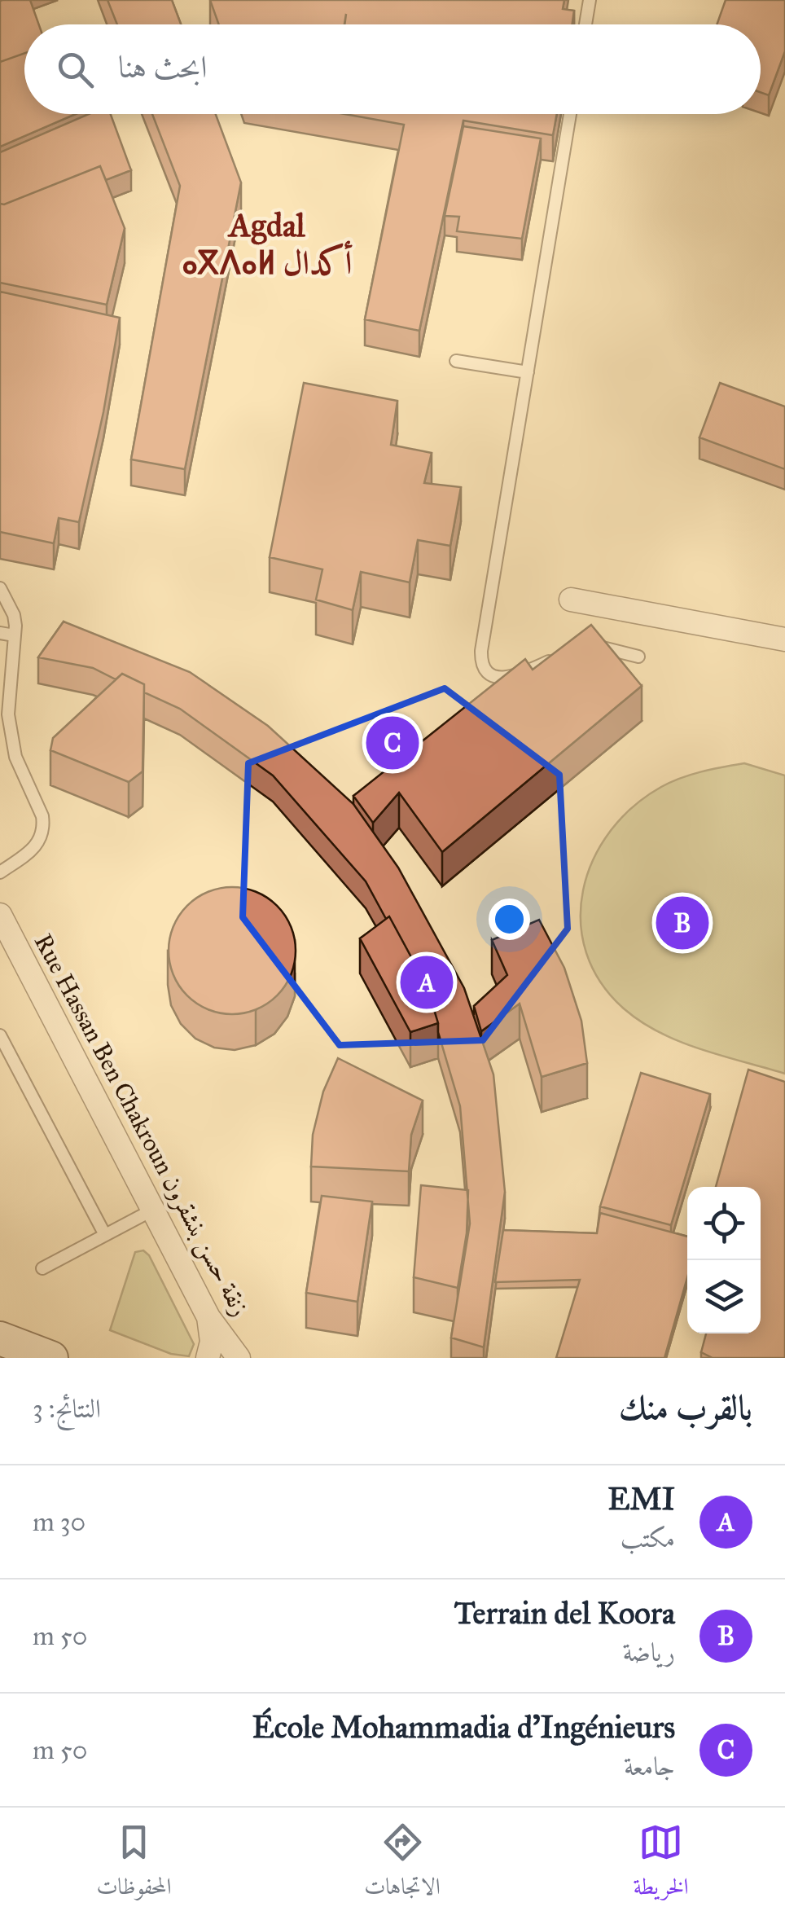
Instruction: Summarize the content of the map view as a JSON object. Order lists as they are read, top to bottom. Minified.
{"streets":{"street":["Rue Hassan Ben Chakroun زنقة حسن بنشقرون"]},"districts":["Agdal ⴰⴳⴷⴰⵍ أكدال"],"page":{"search":"ابحث هنا","pins":["C","B","A"],"heading":["بالقرب منك","النتائج: 3"],"list":[{"mark":"A","name":"EMI","note":"مكتب","value":"30 m"},{"mark":"B","name":"Terrain del Koora","note":"رياضة","value":"50 m"},{"mark":"C","name":"École Mohammadia d'Ingénieurs","note":"جامعة","value":"50 m"}],"nav":["الخريطة","الاتجاهات","المحفوظات"]}}
